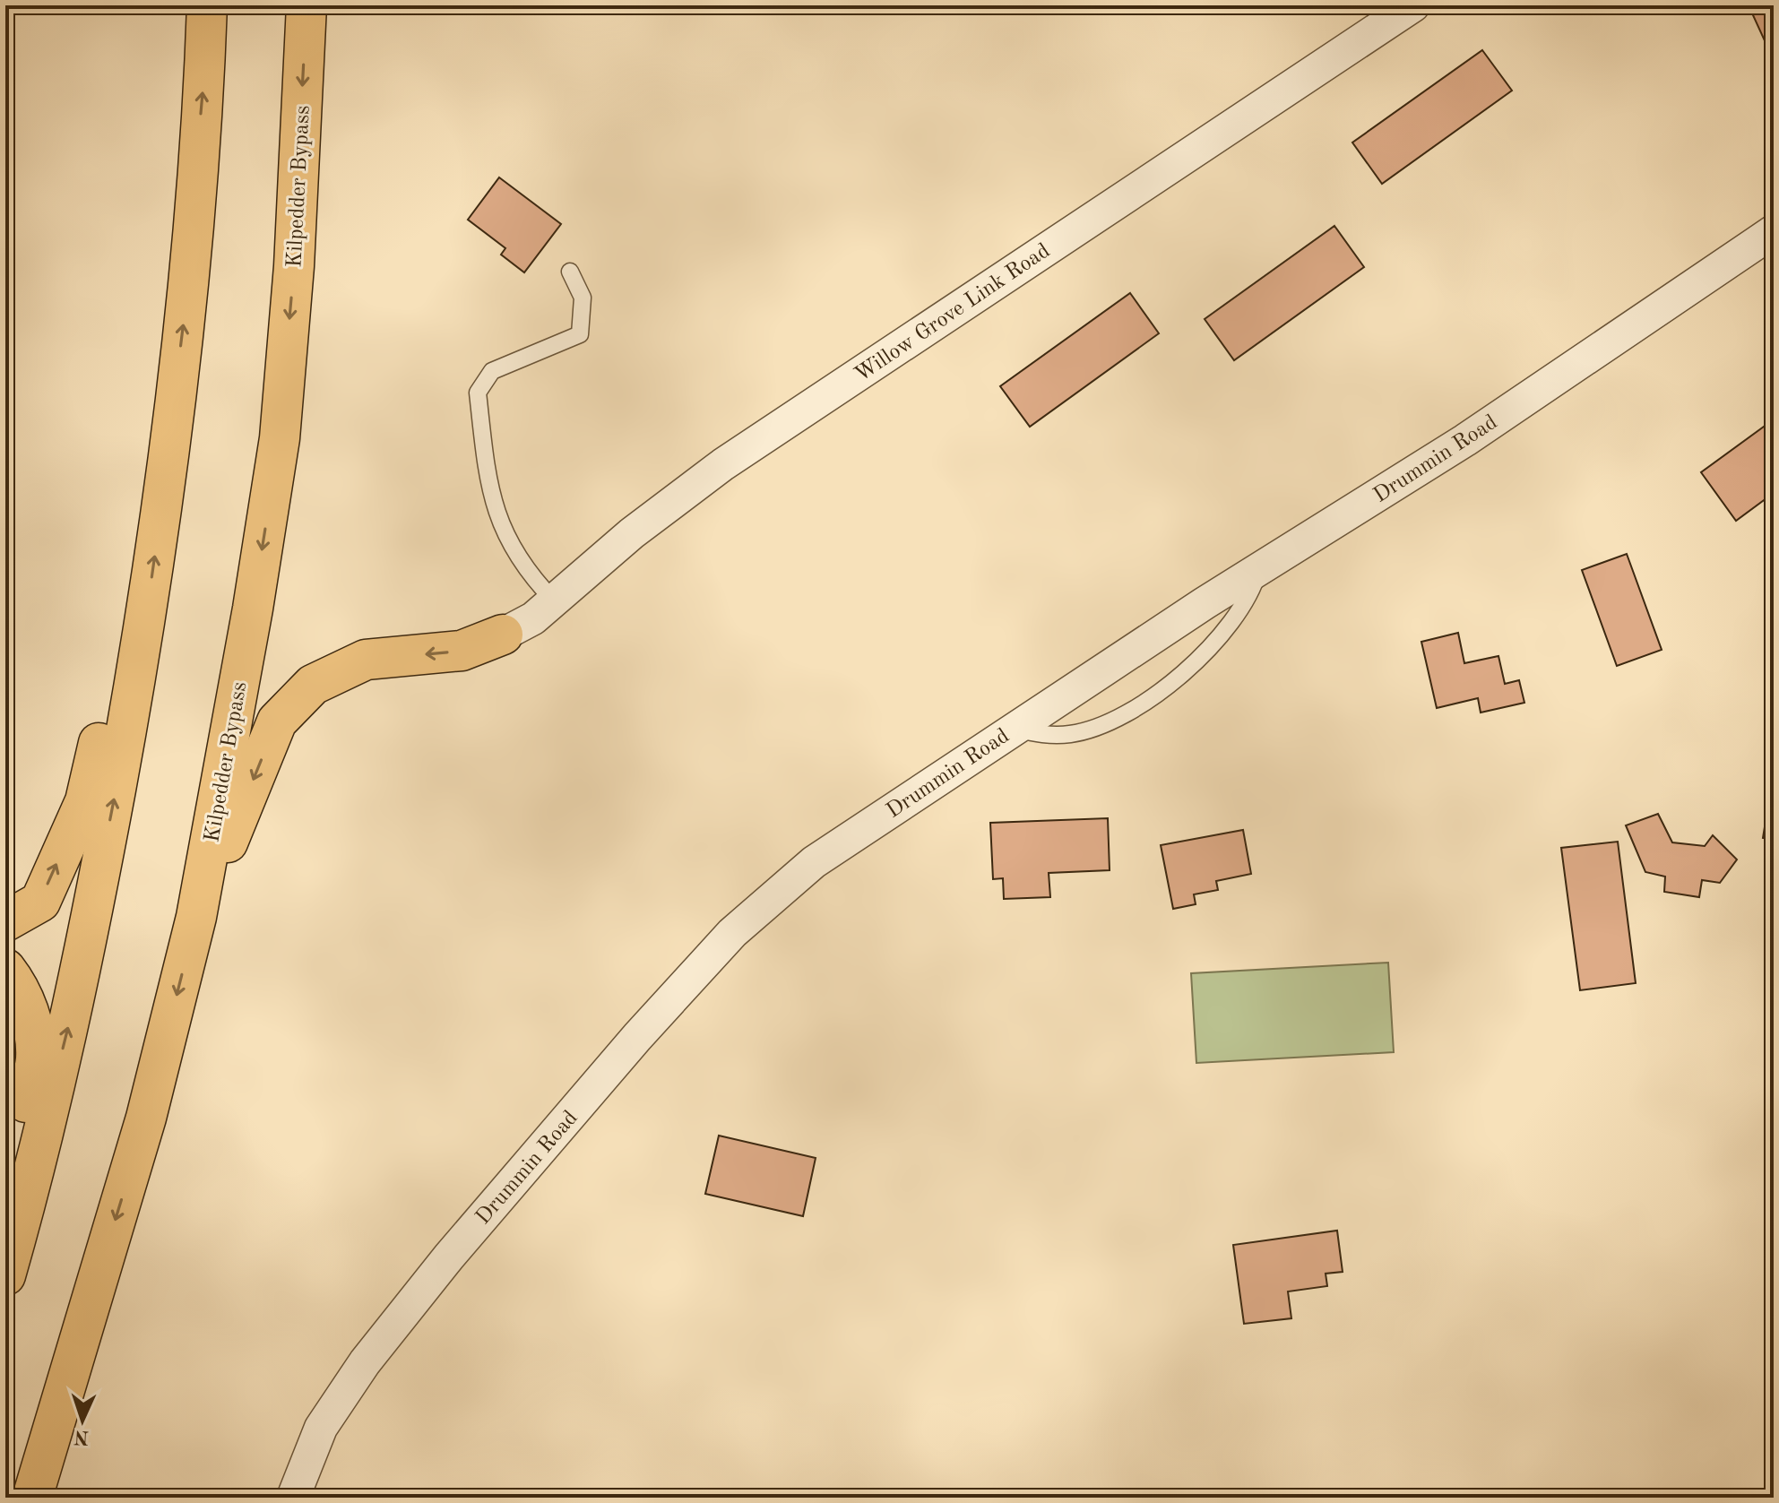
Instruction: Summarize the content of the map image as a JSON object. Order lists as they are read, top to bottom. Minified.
{"streets":{"highway":["Kilpedder Bypass"],"street":["Willow Grove Link Road","Drummin Road"]},"north":"bottom"}
